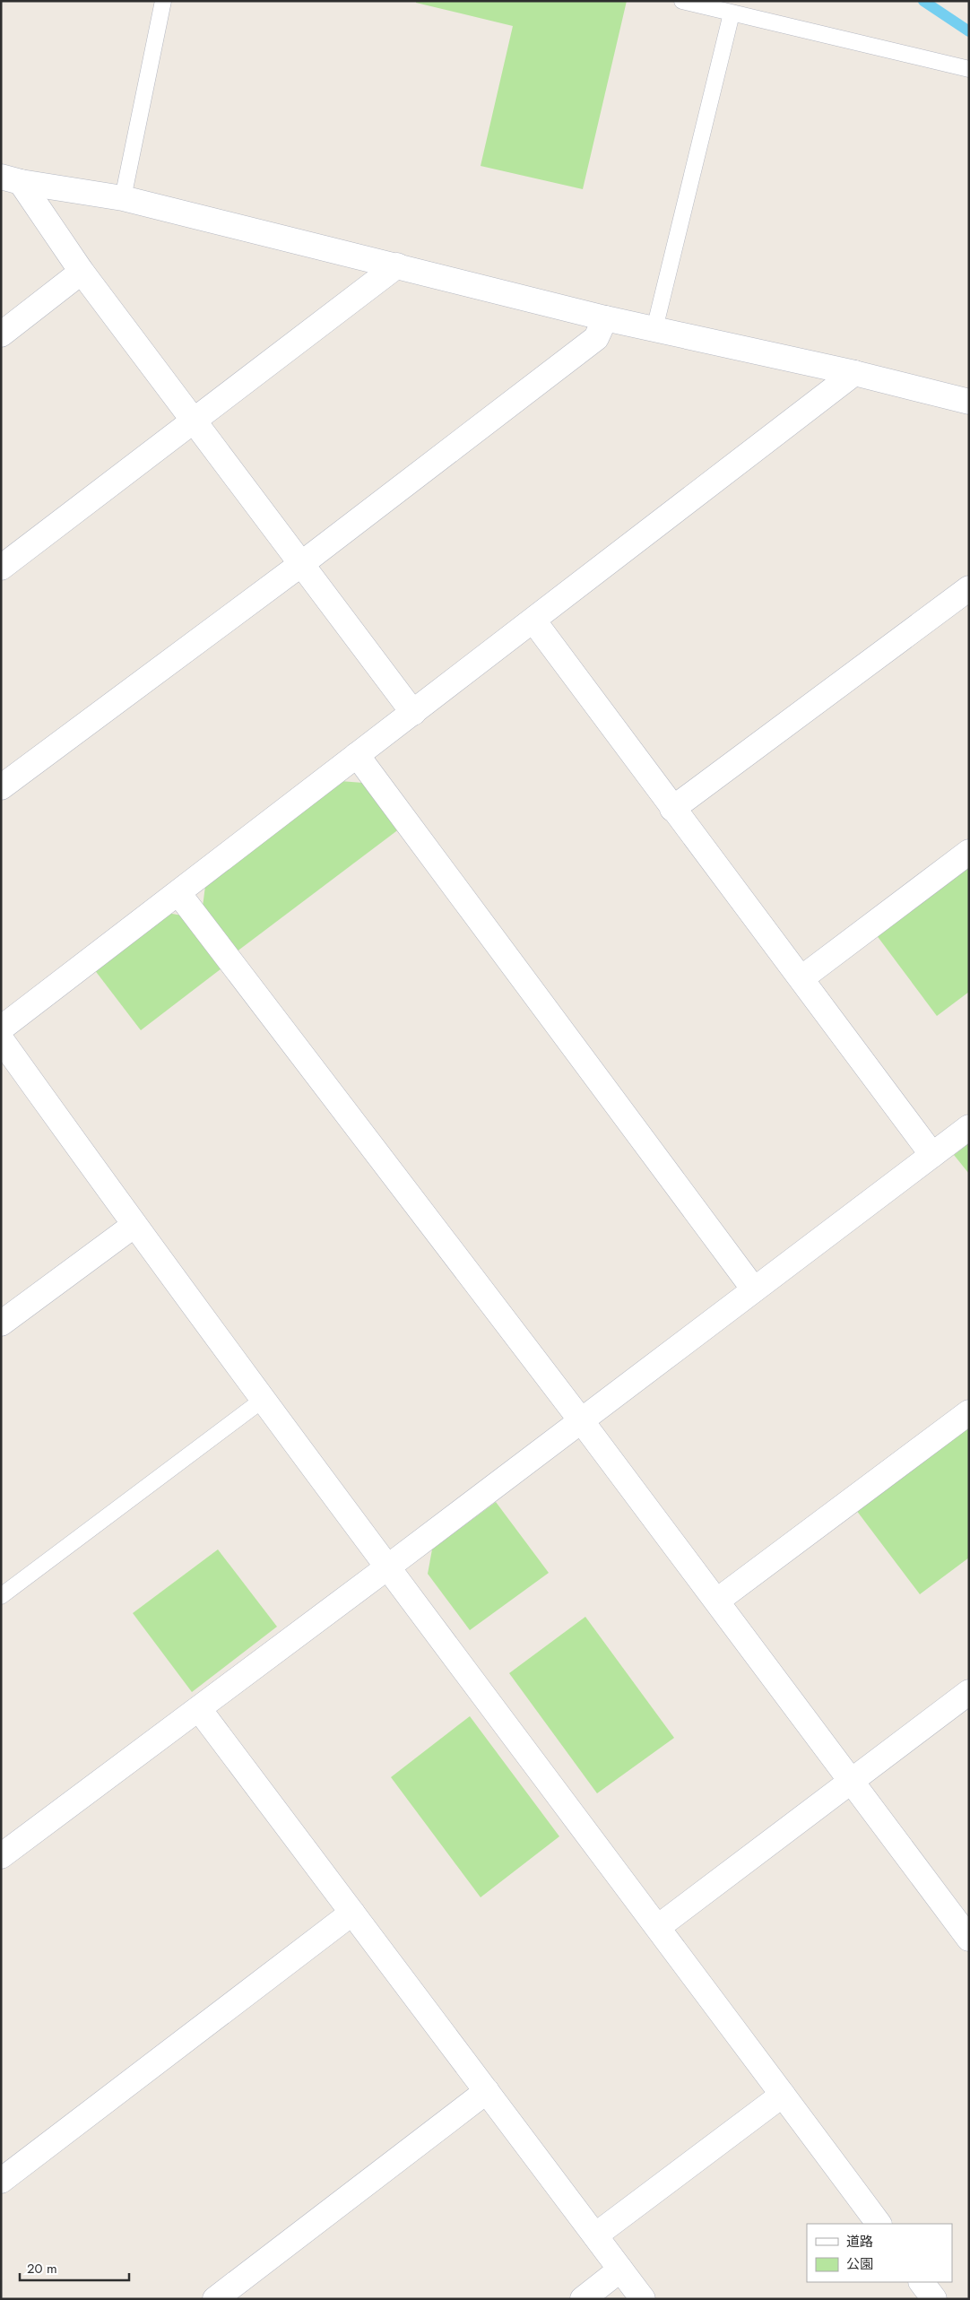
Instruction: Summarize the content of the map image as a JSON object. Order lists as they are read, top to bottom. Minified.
{"legend":["道路","公園"],"scale_bar":"20 m"}
